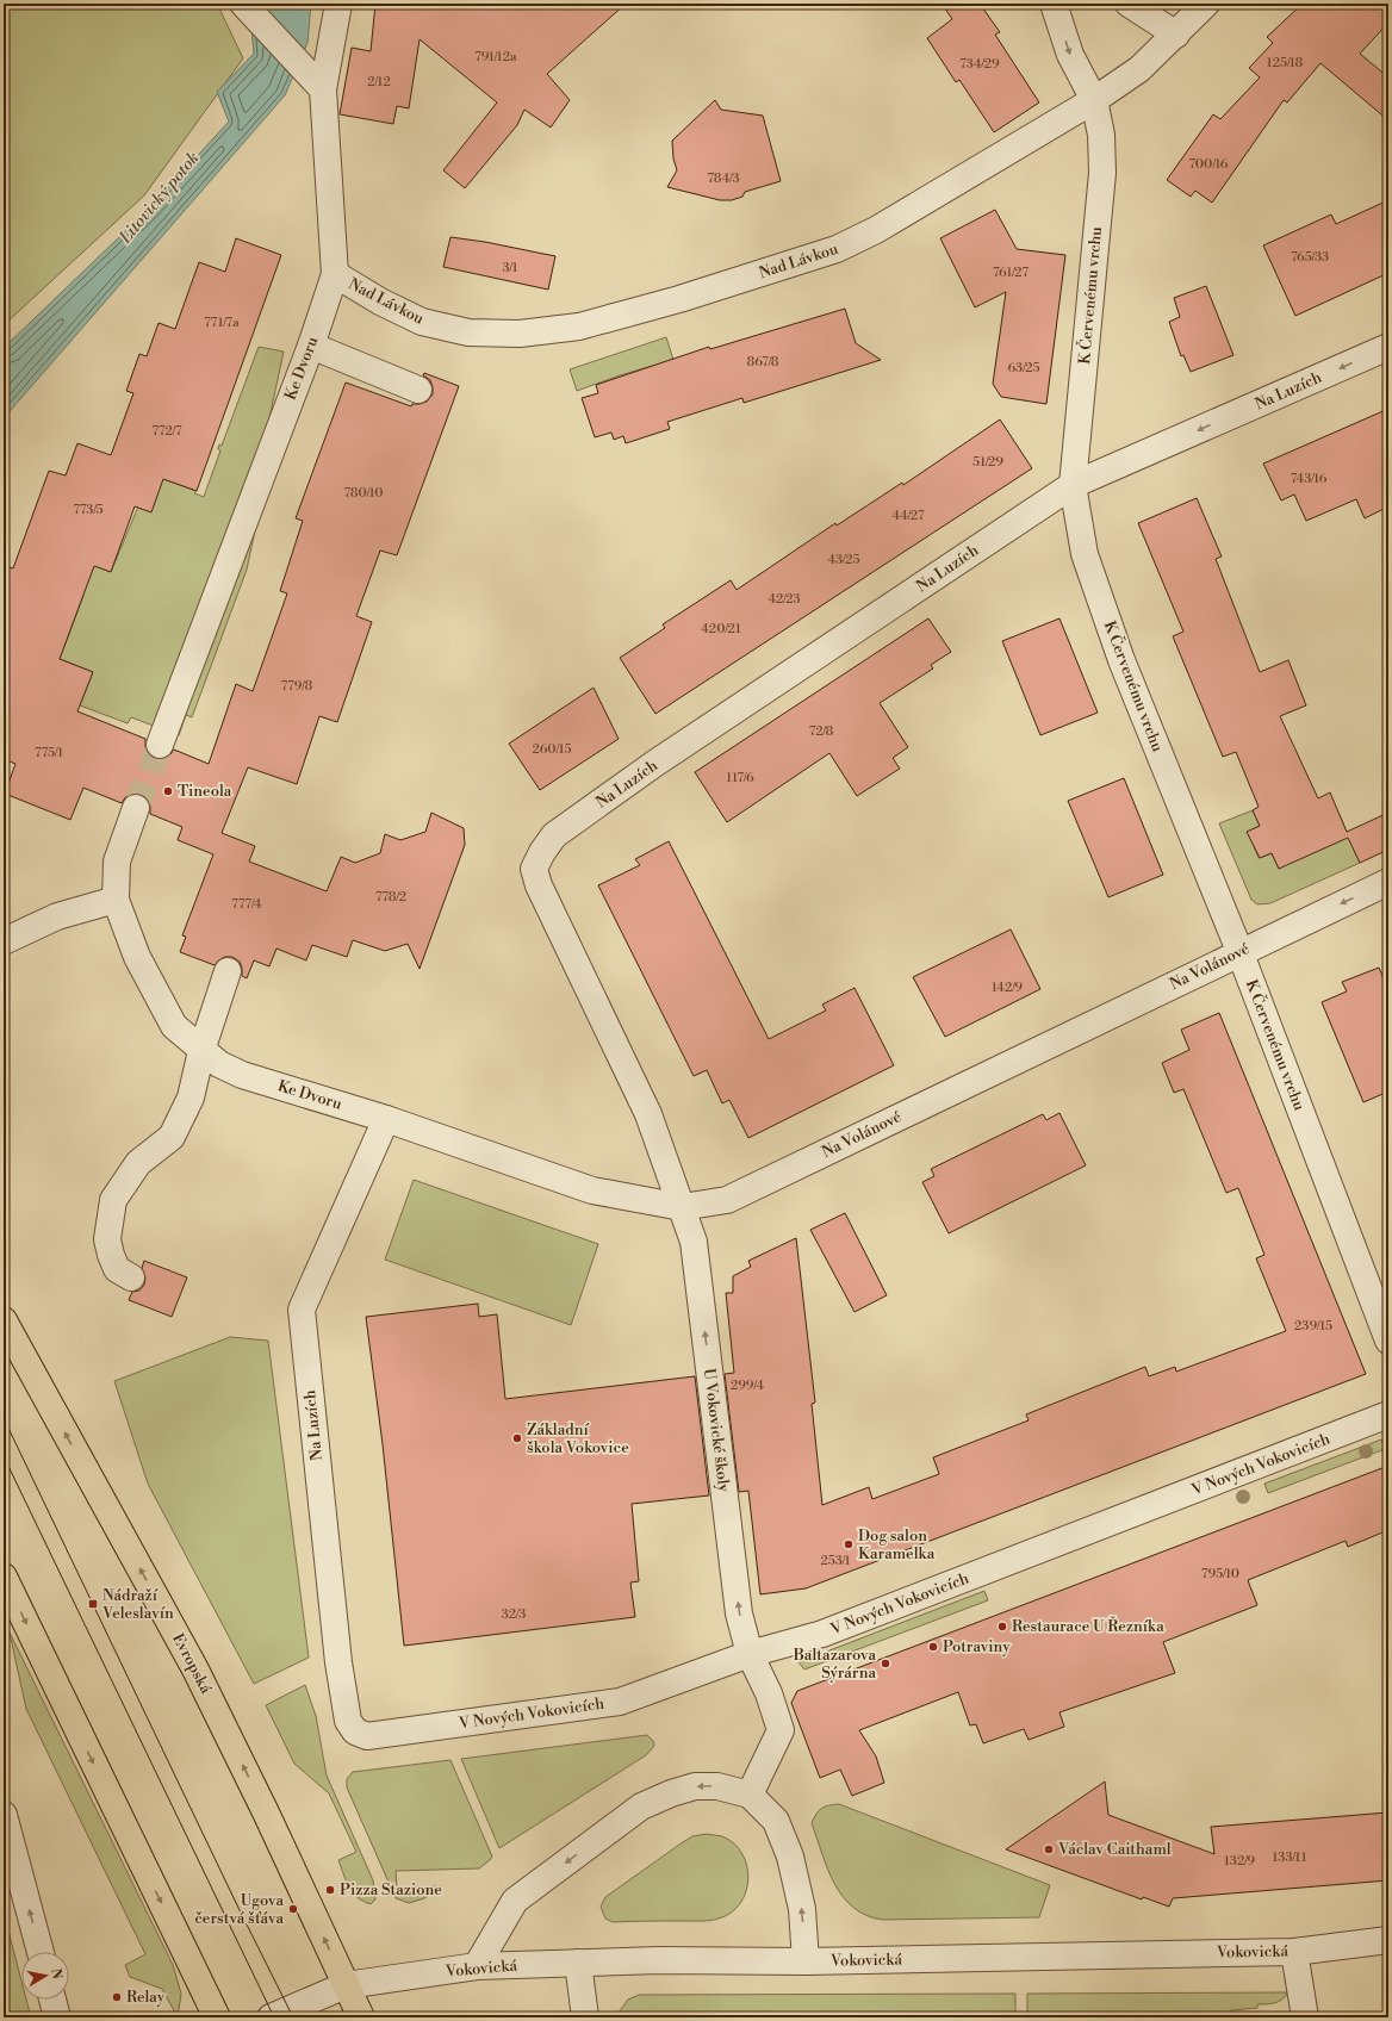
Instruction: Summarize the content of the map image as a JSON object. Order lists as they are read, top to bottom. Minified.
{"streets":{"main road":["Evropská"],"street":["Nad Lávkou","K Červenému vrchu","Ke Dvoru","Na Luzích","Na Volánové","U Vokovické školy","V Nových Vokovicích","Vokovická"]},"crossings":[["Nad Lávkou","K Červenému vrchu"],["Nad Lávkou","Ke Dvoru"],["K Červenému vrchu","Na Luzích"],["K Červenému vrchu","Na Volánové"],["Ke Dvoru","Na Luzích"],["Ke Dvoru","Na Volánové"],["Ke Dvoru","U Vokovické školy"],["Na Luzích","Na Volánové"],["Na Luzích","U Vokovické školy"],["Na Luzích","V Nových Vokovicích"],["Na Volánové","U Vokovické školy"],["U Vokovické školy","V Nových Vokovicích"],["Evropská","Vokovická"]],"one_way":["U Vokovické školy"],"water":["Litovický potok"],"places":{"other":["Tineola","Základní škola Vokovice","Dog salon Karamelka","Restaurace U Řezníka","Potraviny","Baltazarova Sýrárna","Václav Caithaml","Pizza Stazione","Ugova čerstvá šťáva","Relay"],"transit":["Nádraží Veleslavín"]},"house_numbers":["791/12a","125/18","734/29","2/12","700/16","784/3","765/33","3/1","761/27","771/7a","867/8","63/25","772/7","51/29","743/16","780/10","773/5","44/27","43/25","42/23","420/21","779/8","72/8","260/15","775/1","117/6","778/2","777/4","142/9","239/15","299/4","253/1","795/10","32/3","133/11","132/9"],"north":"right"}
